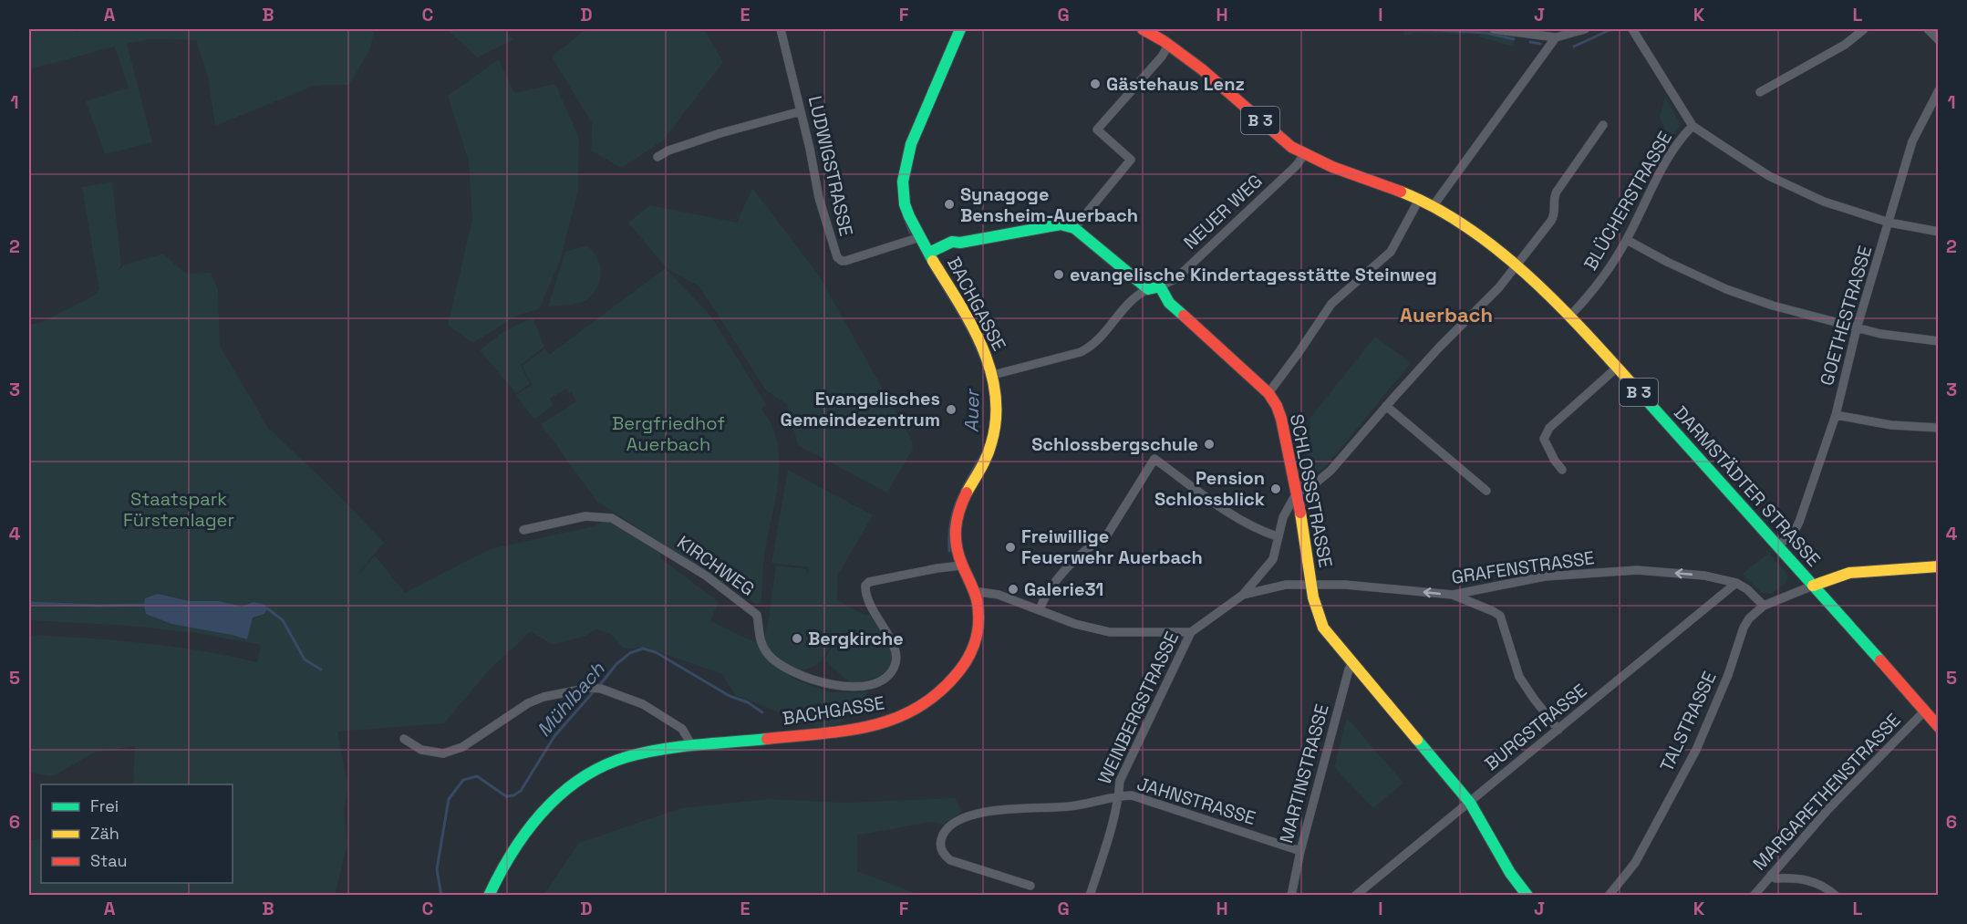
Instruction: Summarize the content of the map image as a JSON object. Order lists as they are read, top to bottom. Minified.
{"streets":{"main road":["B 3","BACHGASSE","DARMSTÄDTER STRASSE","SCHLOSSSTRASSE"],"street":["LUDWIGSTRASSE","BLÜCHERSTRASSE","NEUER WEG","GOETHESTRASSE","KIRCHWEG","GRAFENSTRASSE","WEINBERGSTRASSE","TALSTRASSE","BURGSTRASSE","MARTINSTRASSE","MARGARETHENSTRASSE","JAHNSTRASSE"]},"crossings":[["LUDWIGSTRASSE","BACHGASSE"],["BLÜCHERSTRASSE","DARMSTÄDTER STRASSE"],["NEUER WEG","DARMSTÄDTER STRASSE"],["NEUER WEG","SCHLOSSSTRASSE"],["BACHGASSE","KIRCHWEG"],["GOETHESTRASSE","DARMSTÄDTER STRASSE"],["DARMSTÄDTER STRASSE","TALSTRASSE"],["DARMSTÄDTER STRASSE","MARGARETHENSTRASSE"],["SCHLOSSSTRASSE","GRAFENSTRASSE"],["SCHLOSSSTRASSE","BURGSTRASSE"],["SCHLOSSSTRASSE","MARTINSTRASSE"],["GRAFENSTRASSE","TALSTRASSE"],["GRAFENSTRASSE","BURGSTRASSE"],["WEINBERGSTRASSE","JAHNSTRASSE"],["MARTINSTRASSE","JAHNSTRASSE"]],"one_way":["GRAFENSTRASSE"],"districts":["Auerbach"],"water":["Auer","Mühlbach"],"parks":["Bergfriedhof Auerbach","Staatspark Fürstenlager"],"places":["Gästehaus Lenz","Synagoge Bensheim-Auerbach","evangelische Kindertagesstätte Steinweg","Evangelisches Gemeindezentrum","Schlossbergschule","Pension Schlossblick","Freiwillige Feuerwehr Auerbach","Galerie31","Bergkirche"],"legend":["Frei","Zäh","Stau"],"grid":{"columns":["A","B","C","D","E","F","G","H","I","J","K","L"],"rows":["1","2","3","4","5","6"]}}
